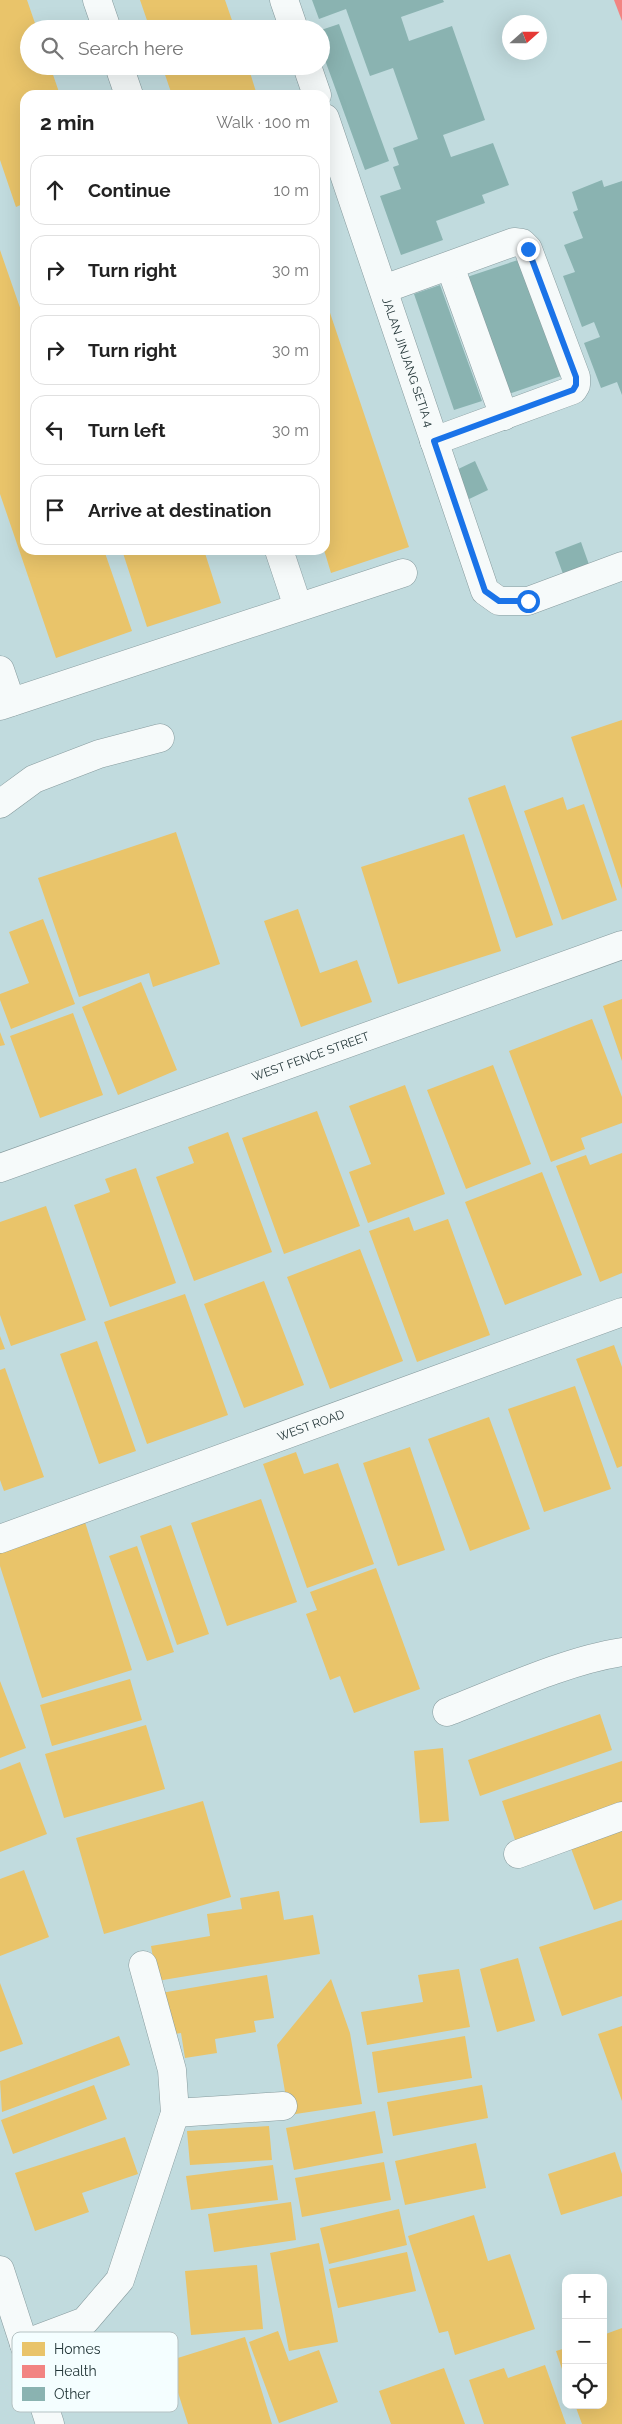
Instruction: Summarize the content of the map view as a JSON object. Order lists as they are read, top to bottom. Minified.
{"streets":{"street":["JALAN JINJANG SETIA 4","WEST FENCE STREET","WEST ROAD"]},"legend":["Homes","Health","Other"],"north":"right","page":{"search":"Search here","heading":["2 min","Walk · 100 m"],"list":[["Continue","10 m"],["Turn right","30 m"],["Turn right","30 m"],["Turn left","30 m"],"Arrive at destination"],"map_buttons":["+","−"]}}
